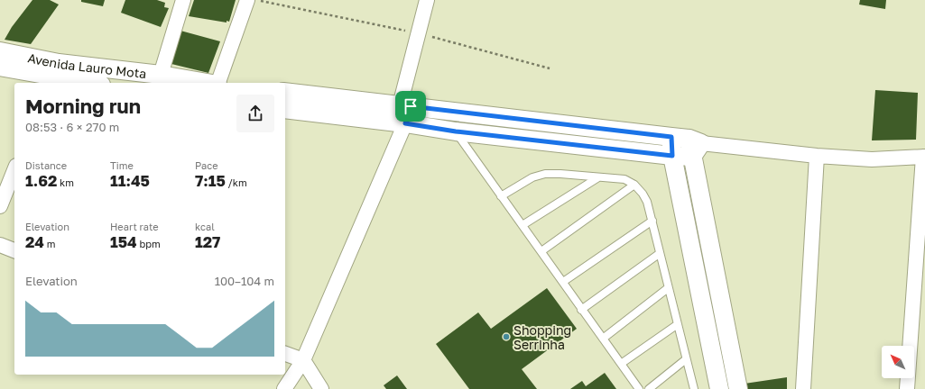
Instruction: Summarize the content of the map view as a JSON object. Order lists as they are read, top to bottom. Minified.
{"streets":{"street":["Avenida Lauro Mota"]},"places":["Shopping Serrinha"],"north":"top left","page":{"heading":["Morning run","08:53 · 6 × 270 m"],"stats":[["Distance","1.62 km"],["Time","11:45"],["Pace","7:15 /km"],["Elevation","24 m"],["Heart rate","154 bpm"],["kcal","127"]],"chart":["Elevation","100–104 m"]}}
